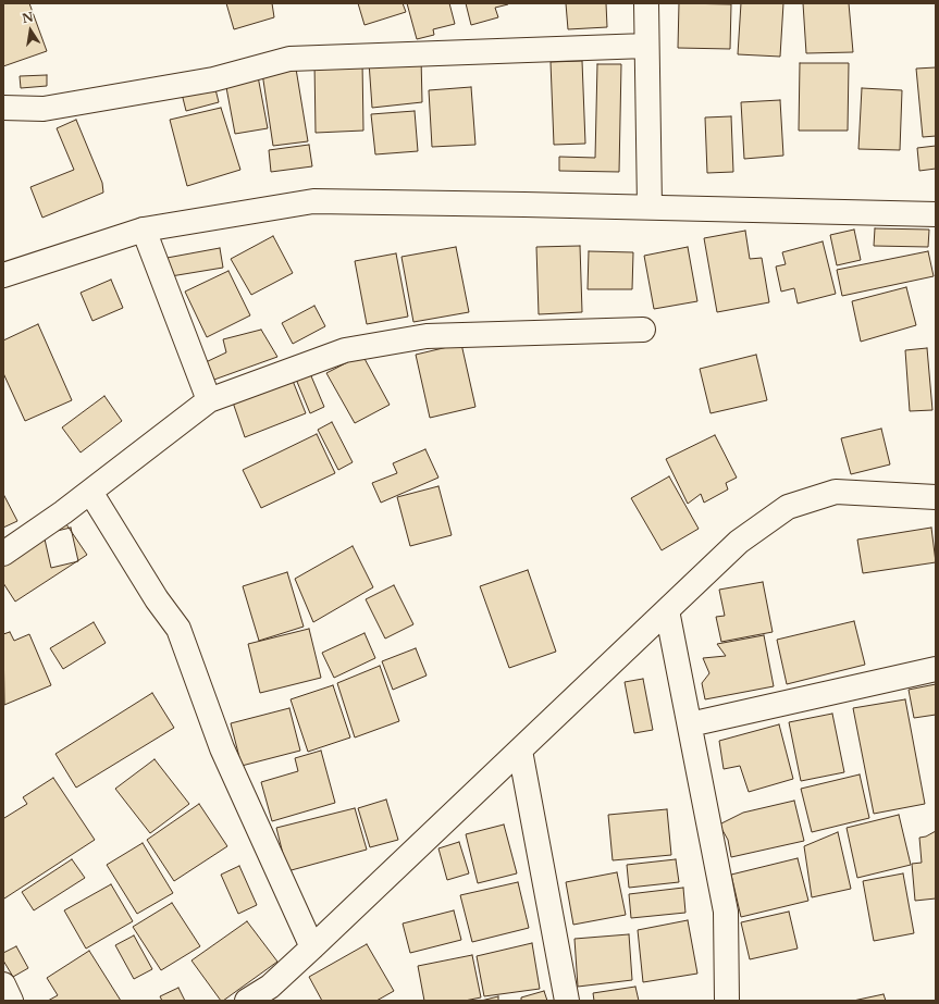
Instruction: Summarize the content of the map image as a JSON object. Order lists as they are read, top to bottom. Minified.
{"north":"top"}
